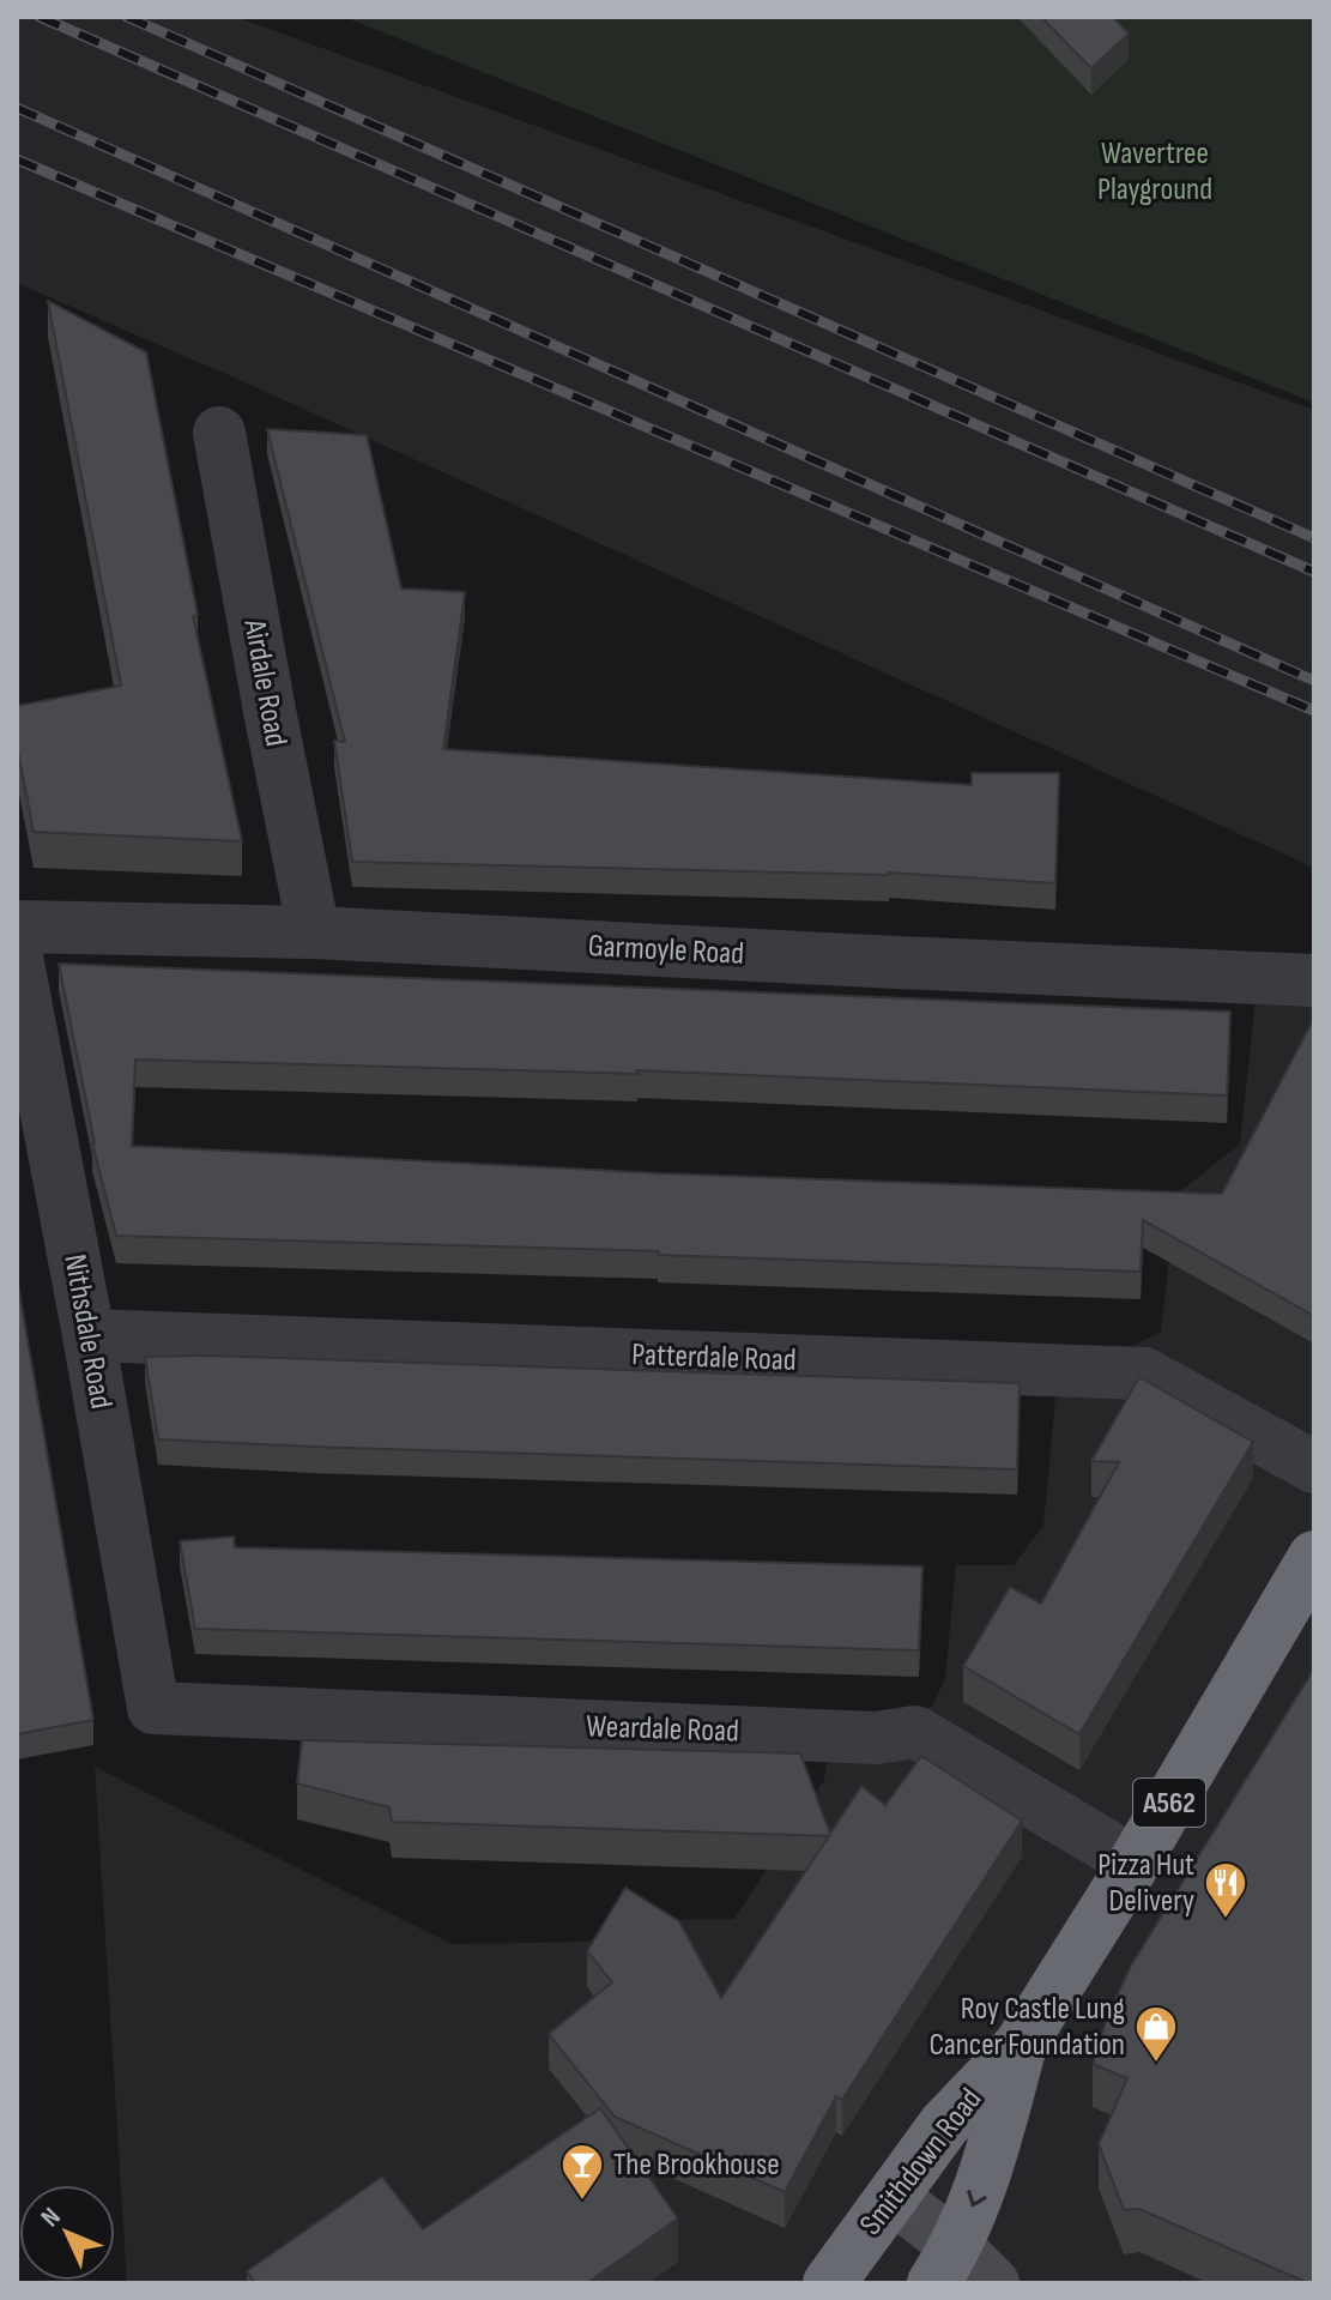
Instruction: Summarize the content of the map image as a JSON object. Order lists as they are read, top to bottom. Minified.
{"streets":{"highway":["A562","Smithdown Road"],"street":["Airdale Road","Garmoyle Road","Nithsdale Road","Patterdale Road","Weardale Road"]},"crossings":[["Airdale Road","Garmoyle Road"],["Nithsdale Road","Patterdale Road"],["Nithsdale Road","Weardale Road"],["Weardale Road","Smithdown Road"]],"parks":["Wavertree Playground"],"places":{"restaurant":["Pizza Hut Delivery"],"shop":["Roy Castle Lung Cancer Foundation"],"bar":["The Brookhouse"]},"north":"top left"}
